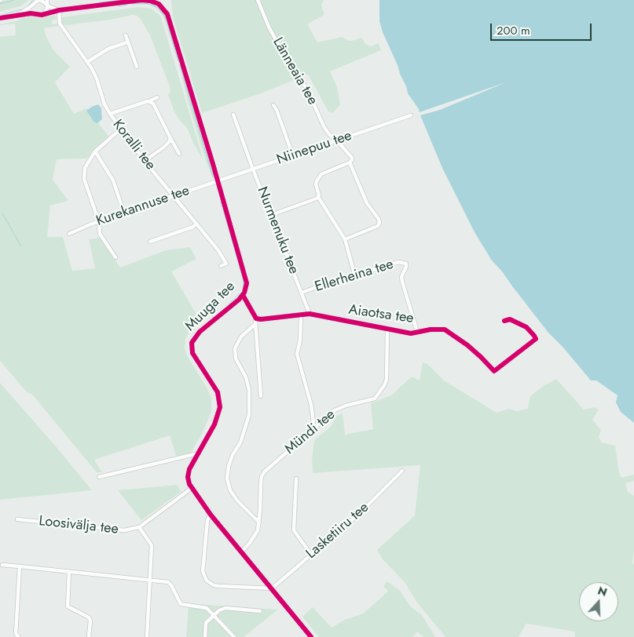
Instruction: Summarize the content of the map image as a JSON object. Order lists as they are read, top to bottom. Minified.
{"streets":{"street":["Länneaia tee","Koralli tee","Niinepuu tee","Kurekannuse tee","Nurmenuku tee","Ellerheina tee","Muuga tee","Aiaotsa tee","Mündi tee","Loosivälja tee","Lasketiiru tee"]},"crossings":[["Länneaia tee","Niinepuu tee"],["Koralli tee","Kurekannuse tee"],["Koralli tee","Muuga tee"],["Niinepuu tee","Kurekannuse tee"],["Niinepuu tee","Nurmenuku tee"],["Niinepuu tee","Muuga tee"],["Kurekannuse tee","Muuga tee"],["Nurmenuku tee","Ellerheina tee"],["Nurmenuku tee","Aiaotsa tee"],["Ellerheina tee","Aiaotsa tee"],["Aiaotsa tee","Mündi tee"]],"scale_bar":"200 m","north":"top"}
